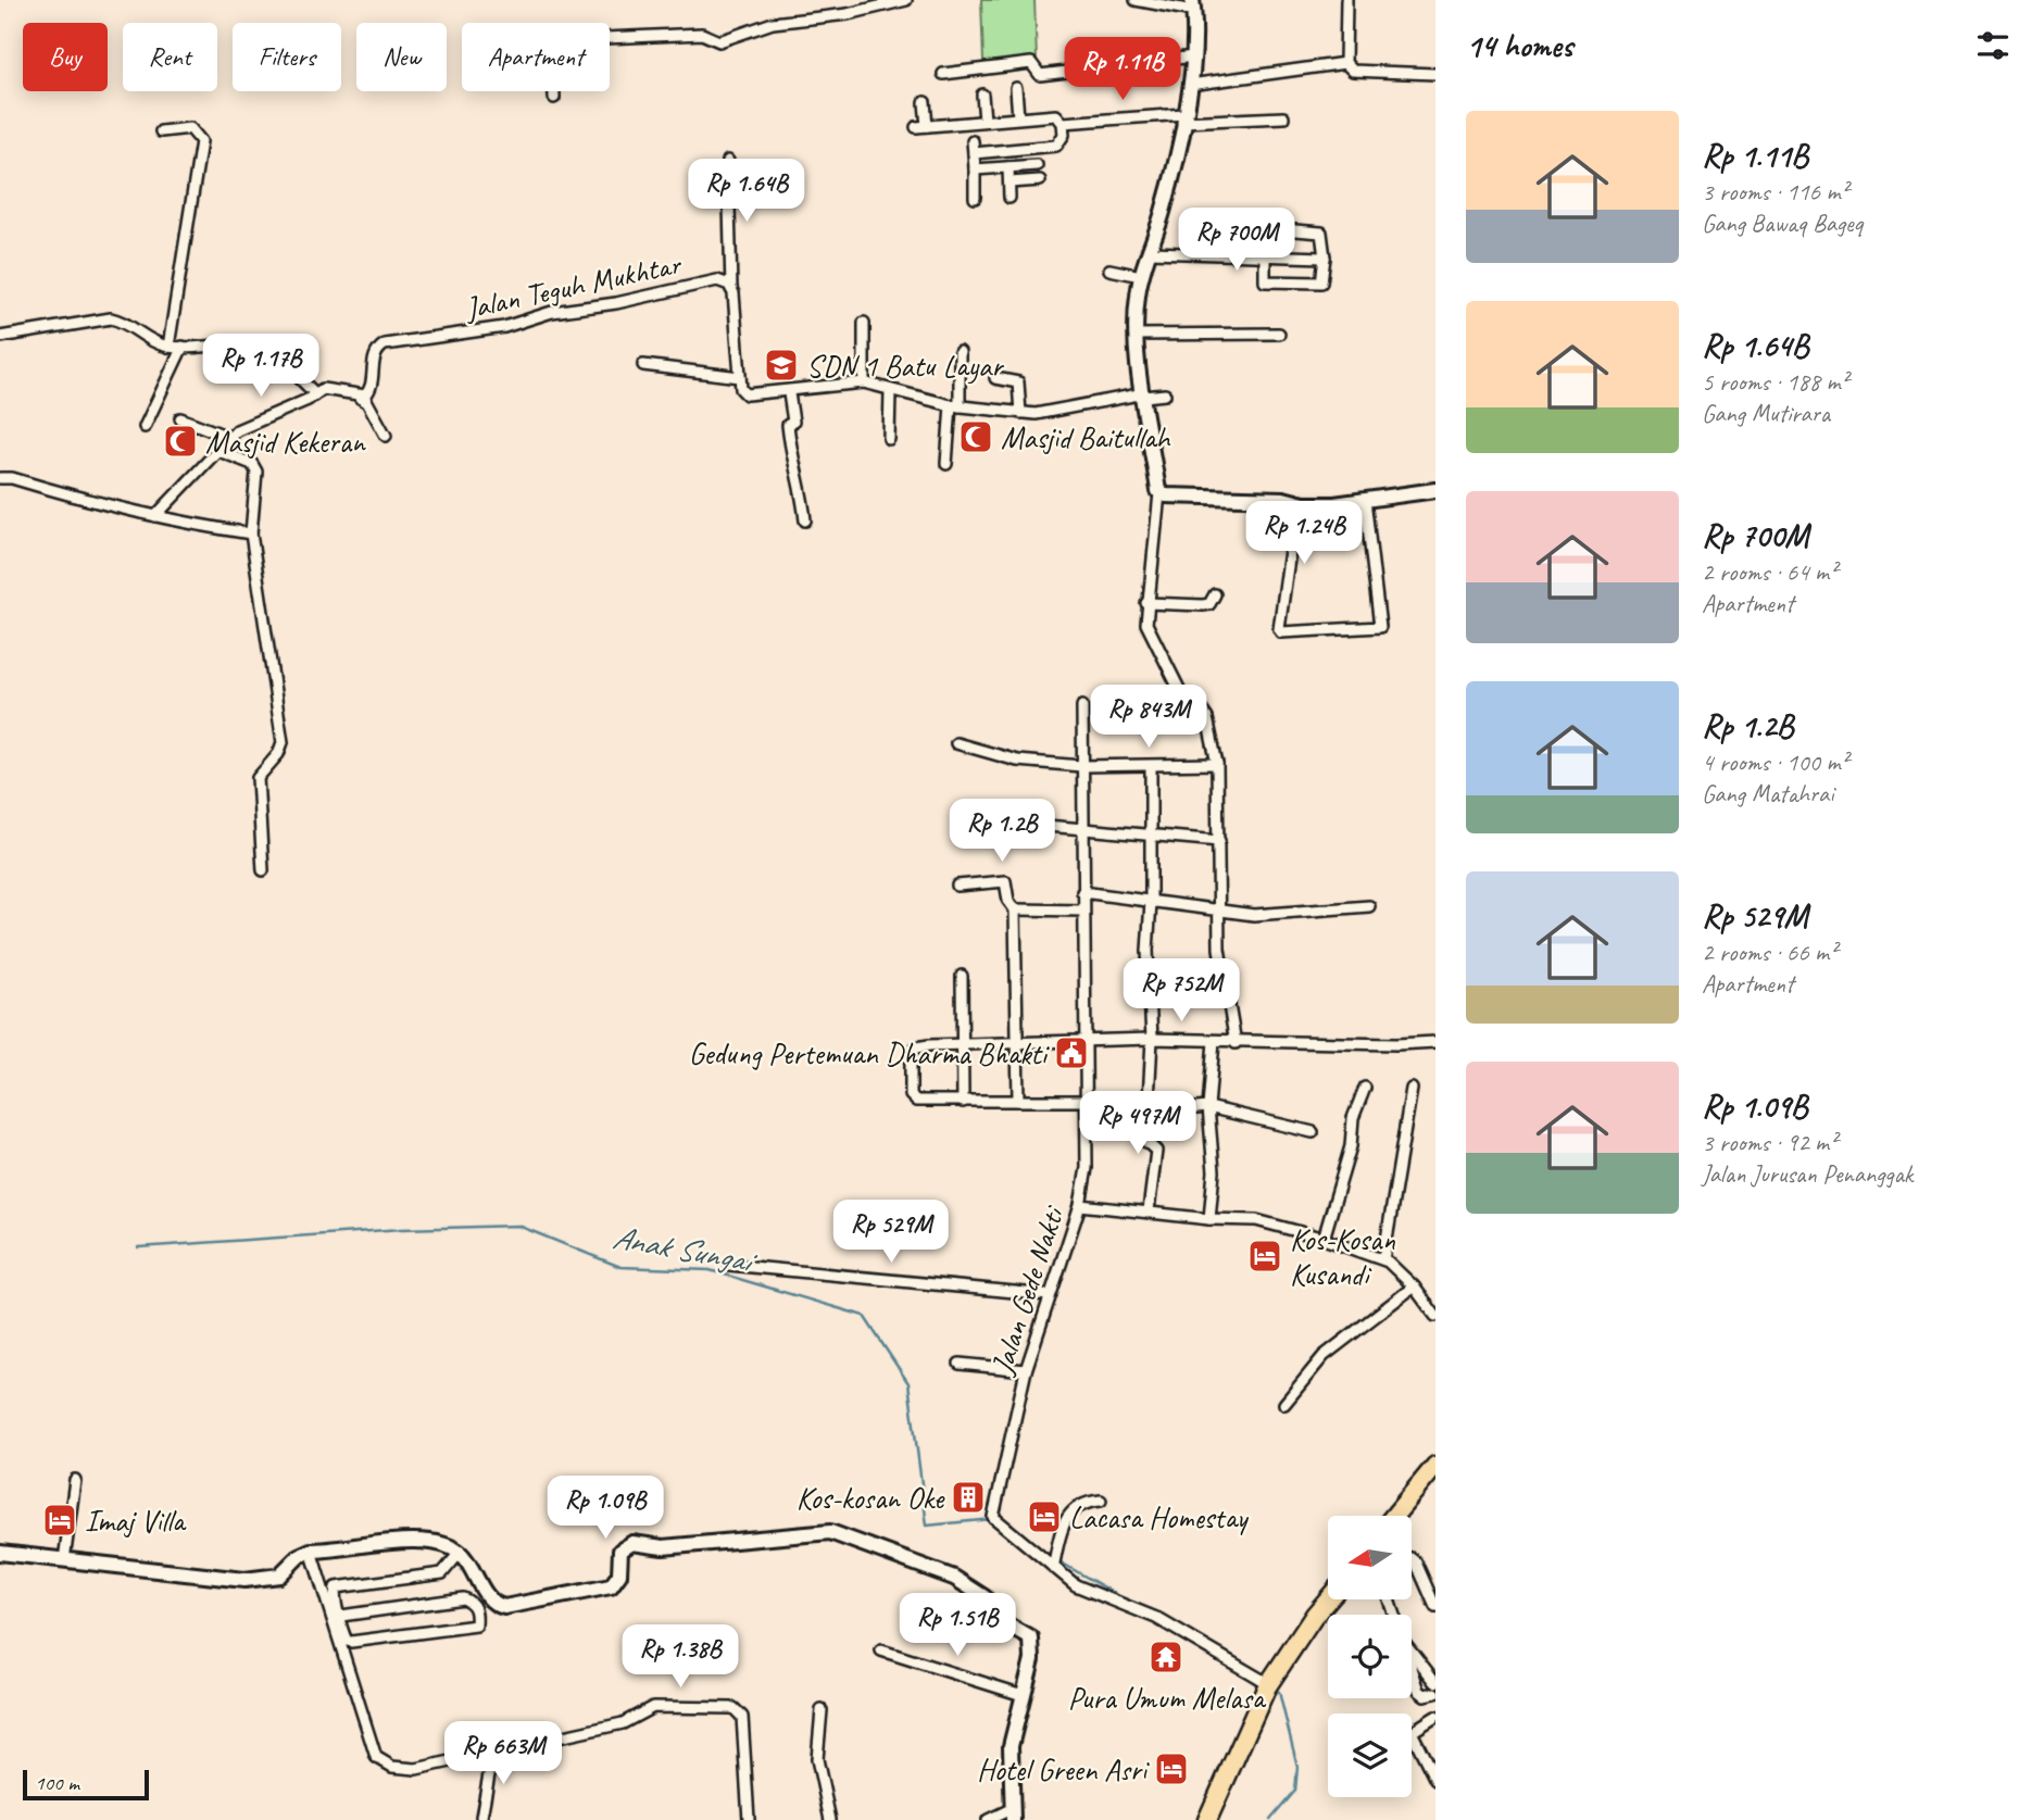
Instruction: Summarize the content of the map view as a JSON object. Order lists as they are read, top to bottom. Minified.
{"streets":{"street":["Jalan Teguh Mukhtar","Jalan Gede Nakti"]},"water":["Anak Sungai"],"places":{"school or university":["SDN 1 Batu Layar"],"mosque":["Masjid Baitullah","Masjid Kekeran"],"public building":["Gedung Pertemuan Dharma Bhakti"],"hotel":["Kos-Kosan Kusandi","Lacasa Homestay","Imaj Villa","Hotel Green Asri"],"building":["Kos-kosan Oke"],"temple":["Pura Umum Melasa"]},"scale_bar":"100 m","north":"left","page":{"heading":"14 homes","chip":["Buy","Rent","Filters","New","Apartment"],"price":["Rp 1.11B","Rp 1.64B","Rp 700M","Rp 1.17B","Rp 1.24B","Rp 843M","Rp 1.2B","Rp 752M","Rp 497M","Rp 529M","Rp 1.09B","Rp 1.51B","Rp 1.38B","Rp 663M"],"list":[{"name":"Rp 1.11B","note":"3 rooms · 116 m² · Gang Bawaq Bageq"},{"name":"Rp 1.64B","note":"5 rooms · 188 m² · Gang Mutirara"},{"name":"Rp 700M","note":"2 rooms · 64 m² · Apartment"},{"name":"Rp 1.2B","note":"4 rooms · 100 m² · Gang Matahrai"},{"name":"Rp 529M","note":"2 rooms · 66 m² · Apartment"},{"name":"Rp 1.09B","note":"3 rooms · 92 m² · Jalan Jurusan Penanggak"}],"scale":"100 m"}}
